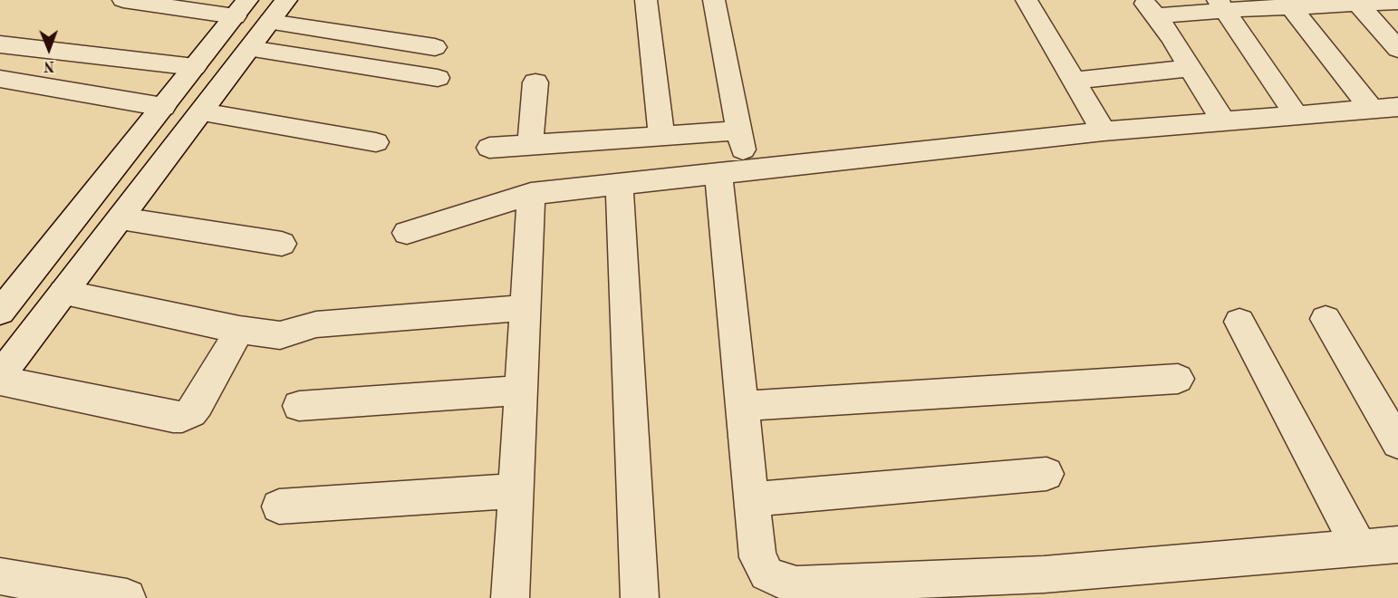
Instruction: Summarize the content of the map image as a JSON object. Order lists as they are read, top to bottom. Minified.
{"north":"bottom"}
